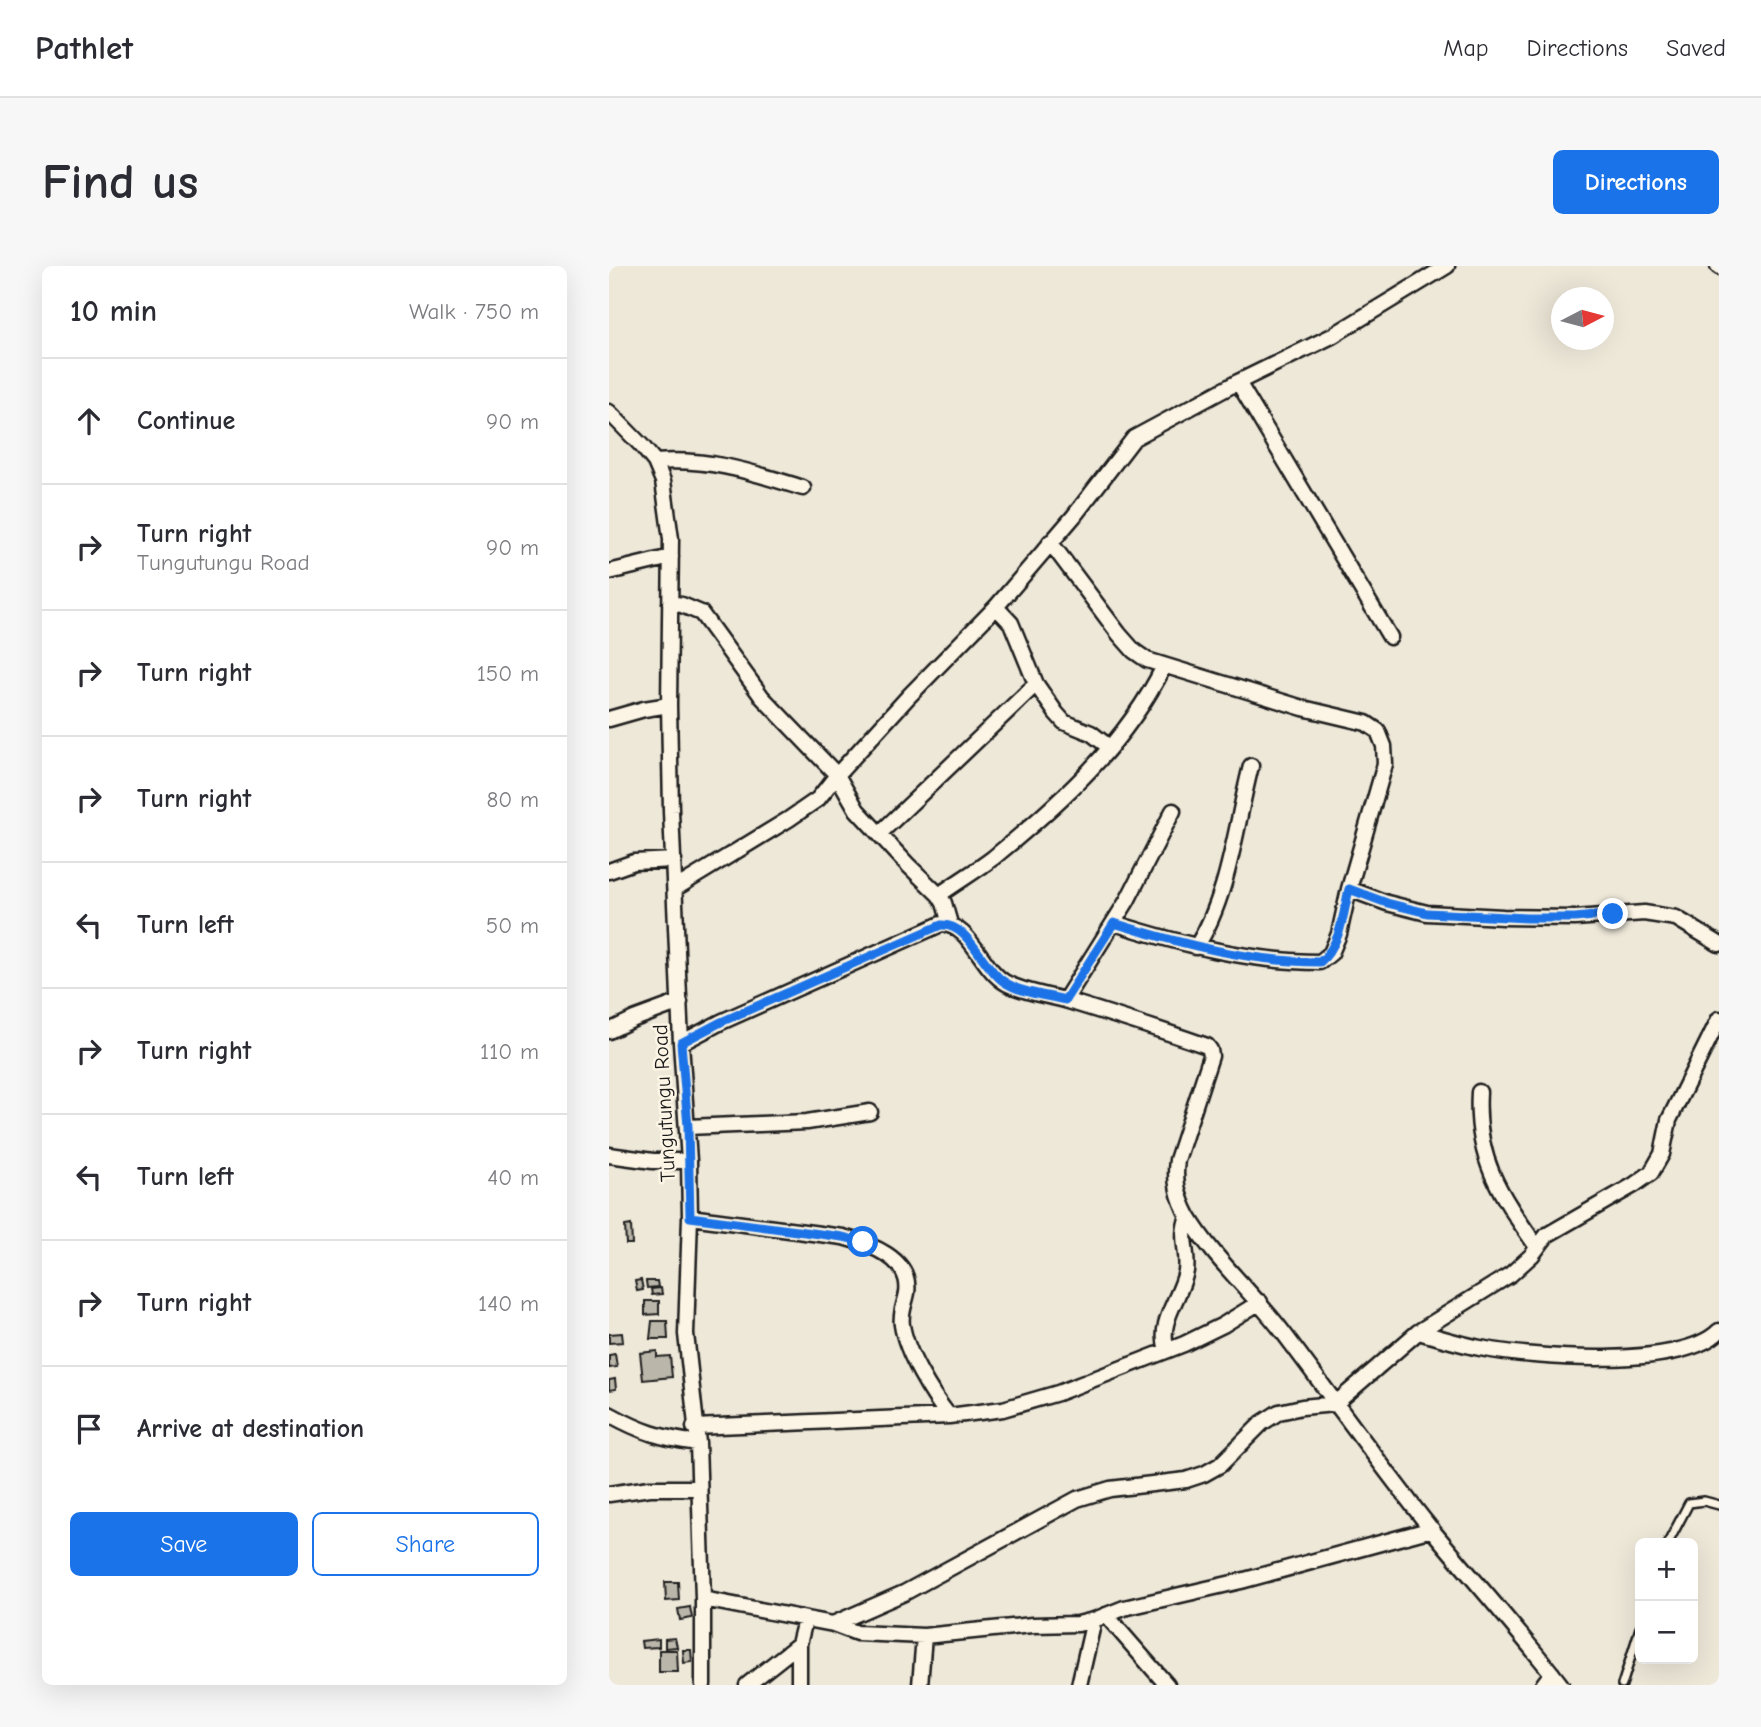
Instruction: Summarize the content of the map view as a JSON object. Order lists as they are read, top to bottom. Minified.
{"streets":{"street":["Tungutungu Road"]},"north":"right","page":{"header":"Pathlet","nav":["Map","Directions","Saved"],"buttons":["Directions",["Save","Share"]],"title":"Find us","heading":["10 min","Walk · 750 m"],"list":[["Continue","90 m"],["Turn right","Tungutungu Road","90 m"],["Turn right","150 m"],["Turn right","80 m"],["Turn left","50 m"],["Turn right","110 m"],["Turn left","40 m"],["Turn right","140 m"],"Arrive at destination"],"map_buttons":["+","−"]}}
